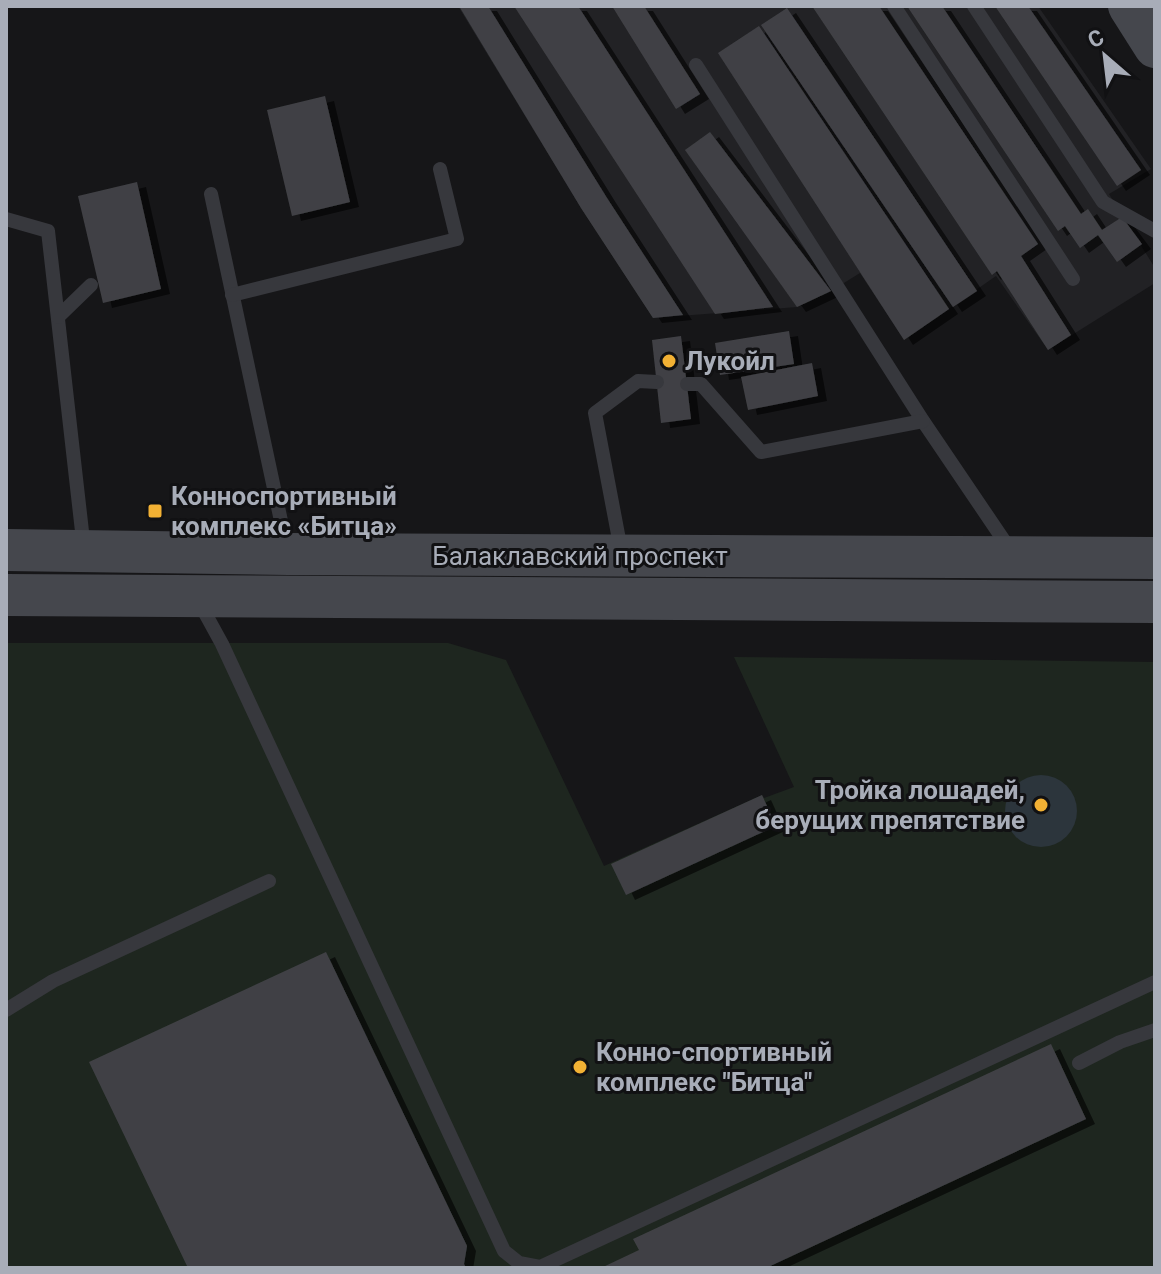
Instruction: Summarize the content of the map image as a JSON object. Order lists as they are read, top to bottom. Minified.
{"streets":{"main road":["Балаклавский проспект"]},"places":{"other":["Лукойл","Тройка лошадей, берущих препятствие","Конно-спортивный комплекс \"Битца\""],"transit":["Конноспортивный комплекс «Битца»"]},"north":"top left"}
